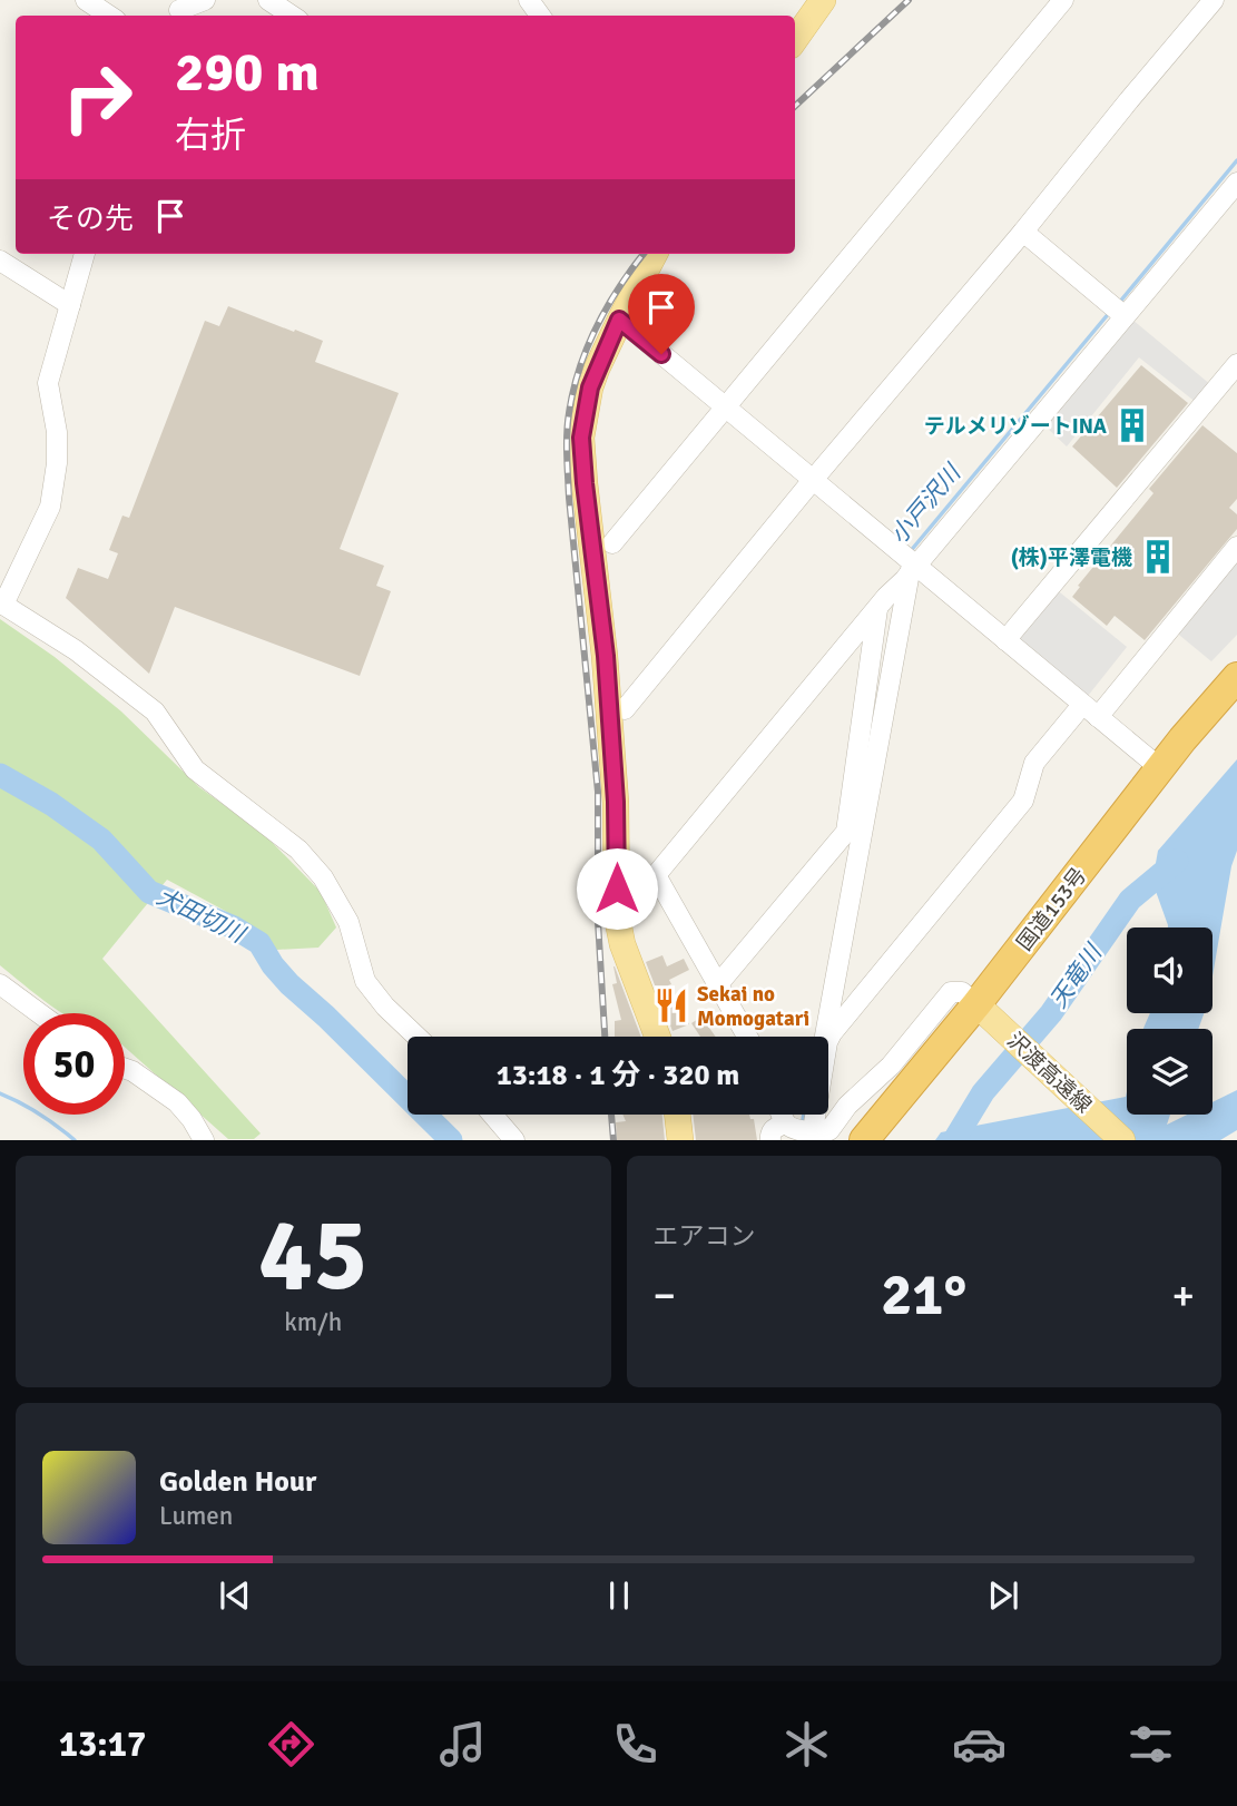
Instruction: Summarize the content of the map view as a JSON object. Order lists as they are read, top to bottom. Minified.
{"streets":{"highway":["国道153号"],"main road":["沢渡高遠線"]},"crossings":[["国道153号","沢渡高遠線"]],"water":["小戸沢川","犬田切川","天竜川"],"places":{"building":["テルメリゾートINA","(株)平澤電機"],"restaurant":["Sekai no Momogatari"]},"page":{"turn":["290 m","右折"],"then":"その先","limit":"50","trip":"13:18 · 1 分 · 320 m","tile":[["45","km/h"],"エアコン"],"heat":["−","21°","+"],"song":["Golden Hour","Lumen"],"tabs":"13:17"}}
